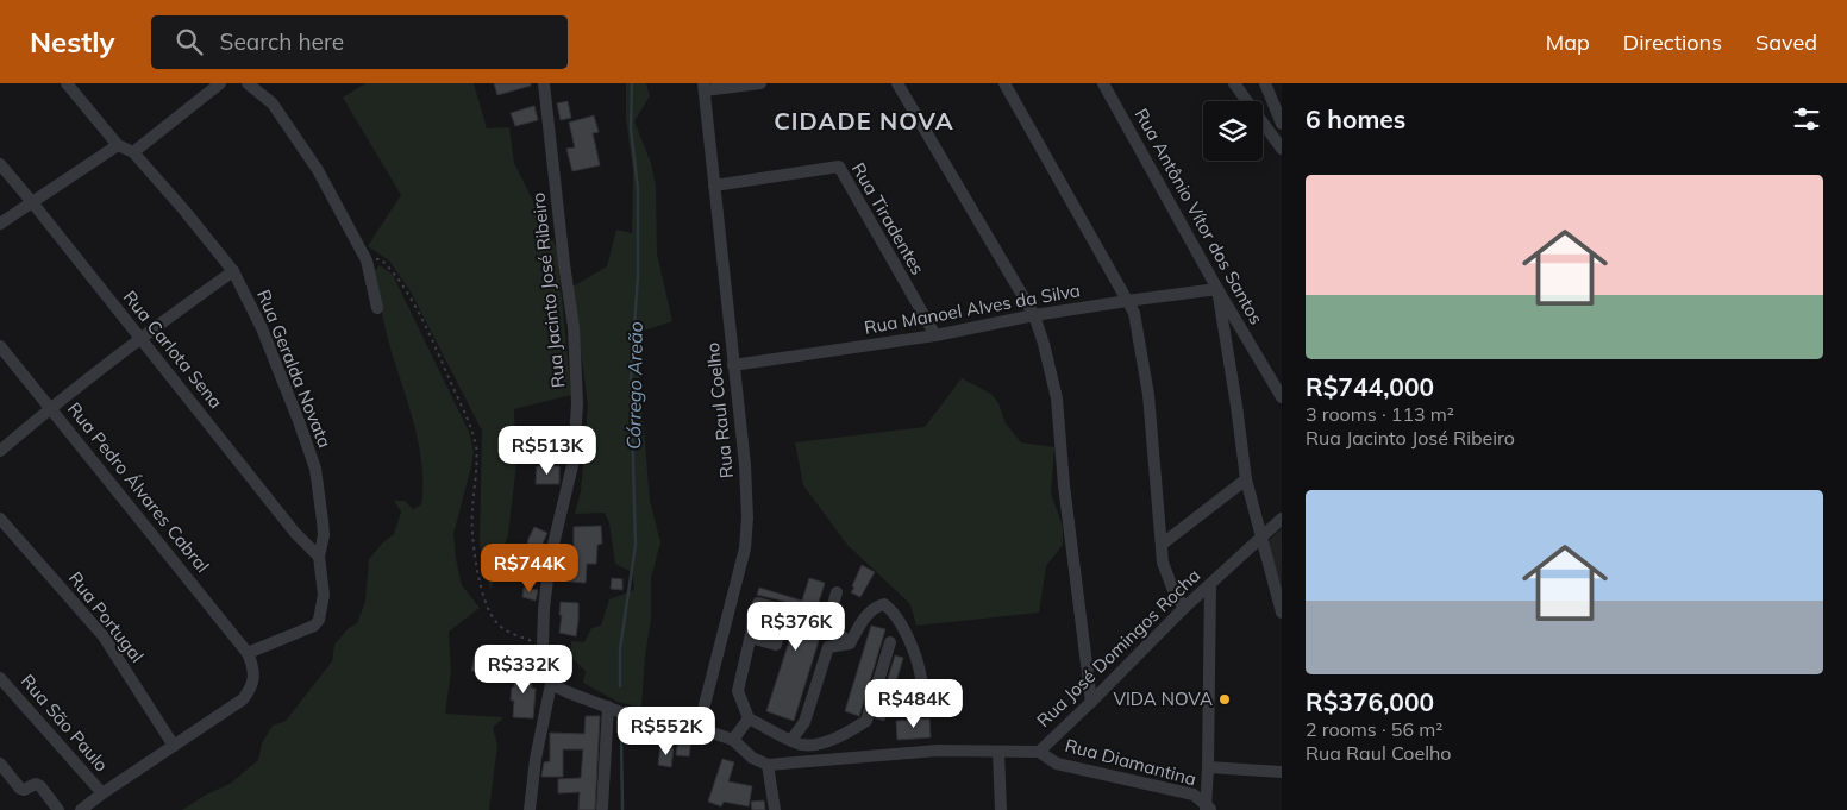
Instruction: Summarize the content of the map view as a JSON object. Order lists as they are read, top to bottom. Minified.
{"streets":{"street":["Rua Antônio Vítor dos Santos","Rua Tiradentes","Rua Jacinto José Ribeiro","Rua Manoel Alves da Silva","Rua Carlota Sena","Rua Geralda Novata","Rua Raul Coelho","Rua Pedro Álvares Cabral","Rua Portugal","Rua José Domingos Rocha","Rua São Paulo","Rua Diamantina"]},"crossings":[["Rua Antônio Vítor dos Santos","Rua Manoel Alves da Silva"],["Rua Tiradentes","Rua Manoel Alves da Silva"],["Rua Tiradentes","Rua Raul Coelho"],["Rua Manoel Alves da Silva","Rua Raul Coelho"],["Rua Carlota Sena","Rua Geralda Novata"],["Rua Geralda Novata","Rua Pedro Álvares Cabral"],["Rua José Domingos Rocha","Rua Diamantina"]],"districts":["CIDADE NOVA"],"water":["Córrego Areão"],"places":["VIDA NOVA"],"page":{"header":"Nestly","search":"Search here","nav":["Map","Directions","Saved"],"heading":"6 homes","list":[{"name":"R$744,000","note":"3 rooms · 113 m² · Rua Jacinto José Ribeiro"},{"name":"R$376,000","note":"2 rooms · 56 m² · Rua Raul Coelho"}],"price":["R$513K","R$744K","R$376K","R$332K","R$484K","R$552K"]}}
